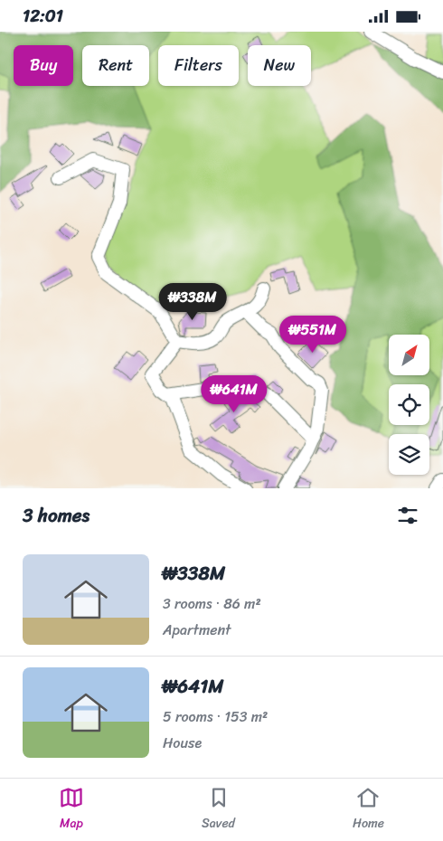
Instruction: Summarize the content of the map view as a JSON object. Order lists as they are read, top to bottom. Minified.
{"north":"top right","page":{"status":"12:01","chip":["Buy","Rent","Filters","New"],"price":["₩338M","₩551M","₩641M"],"heading":"3 homes","list":[{"name":"₩338M","note":"3 rooms · 86 m² · Apartment"},{"name":"₩641M","note":"5 rooms · 153 m² · House"}],"tabs":["Map","Saved","Home"]}}
